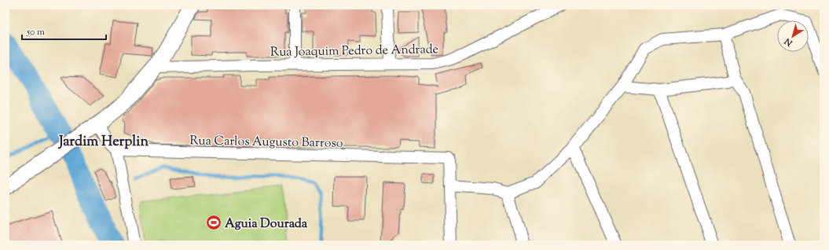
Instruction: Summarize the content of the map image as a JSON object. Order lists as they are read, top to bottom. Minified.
{"streets":{"street":["Rua Joaquim Pedro de Andrade","Rua Carlos Augusto Barroso"]},"districts":["Jardim Herplin"],"places":{"sports":["Aguia Dourada"]},"scale_bar":"50 m","north":"bottom left"}
